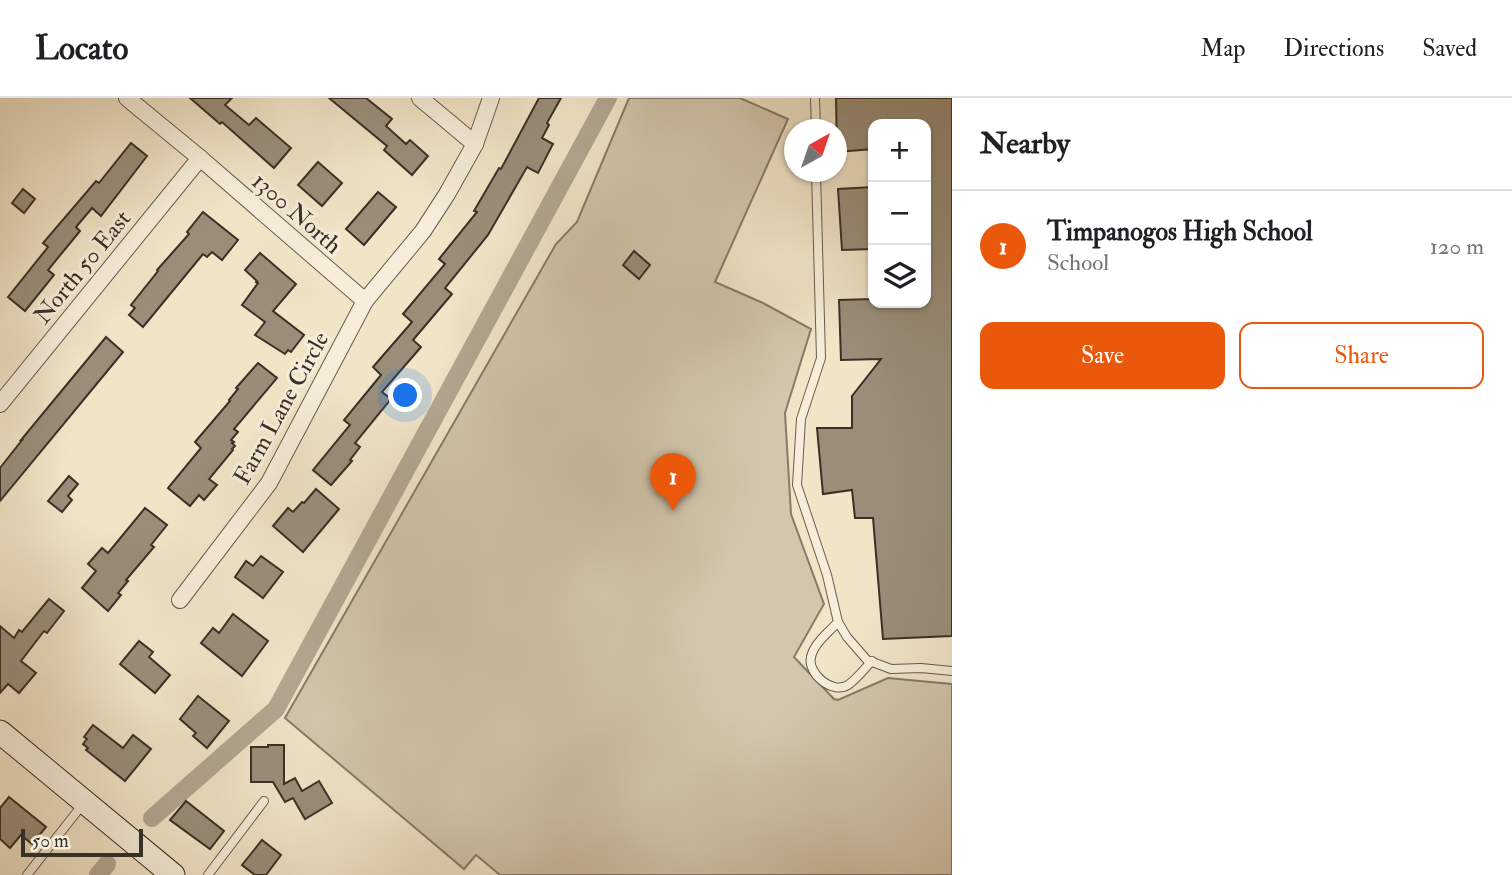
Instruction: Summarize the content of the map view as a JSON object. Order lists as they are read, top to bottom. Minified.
{"streets":{"street":["1300 North","North 50 East","Farm Lane Circle"]},"crossings":[["1300 North","North 50 East"],["1300 North","Farm Lane Circle"]],"scale_bar":"50 m","north":"top right","page":{"header":"Locato","nav":["Map","Directions","Saved"],"heading":"Nearby","map_buttons":["+","−"],"list":[{"mark":"1","name":"Timpanogos High School","note":"School","value":"120 m"}],"buttons":["Save","Share"],"pins":"1","scale":"50 m"}}
